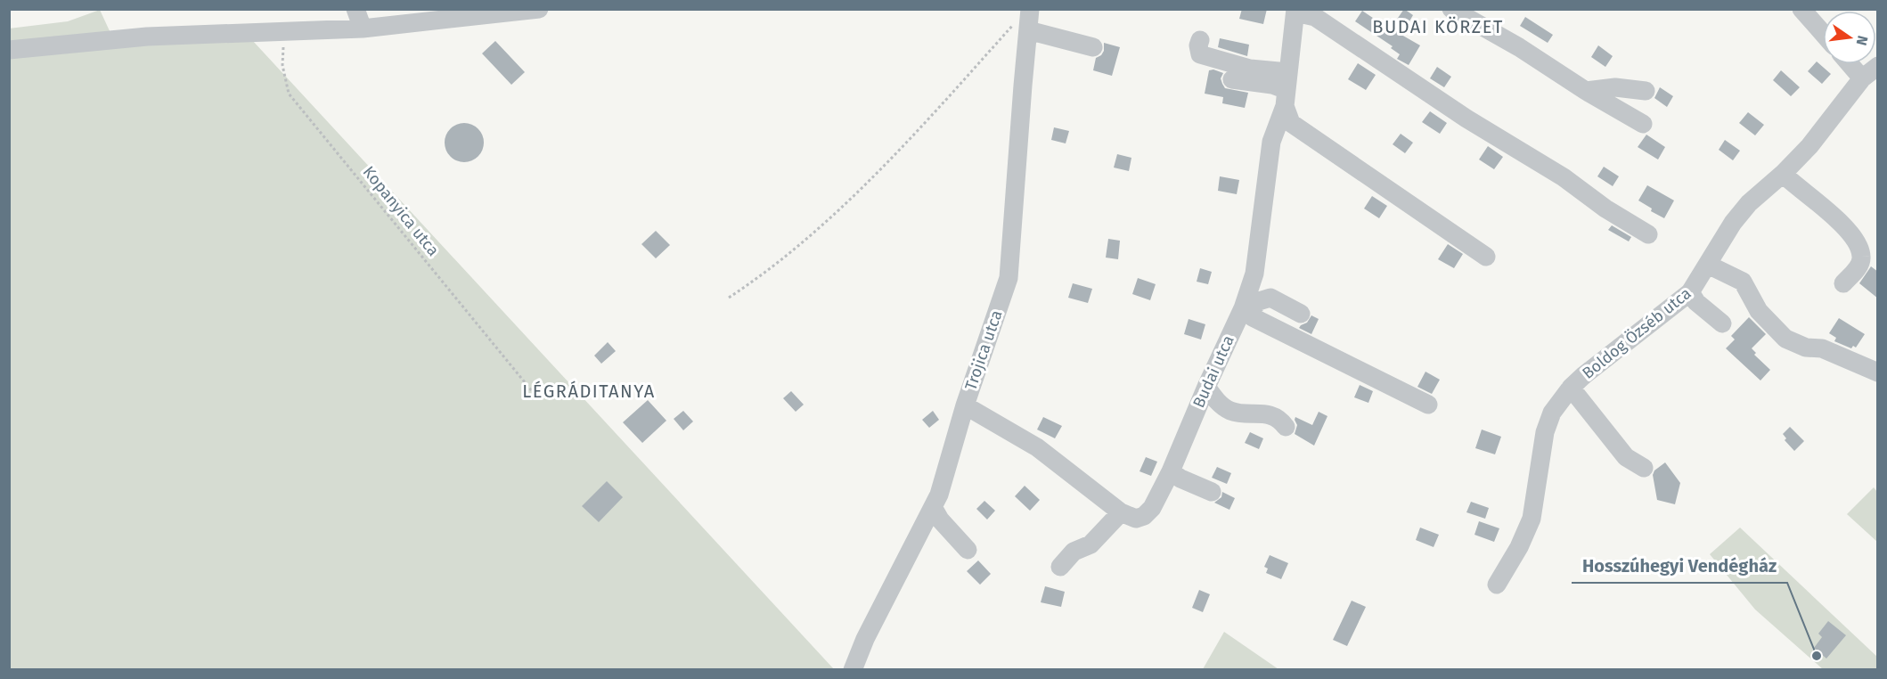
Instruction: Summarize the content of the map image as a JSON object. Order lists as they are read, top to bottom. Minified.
{"streets":{"street":["Boldog Özséb utca","Trojica utca","Budai utca"],"path":["Kopanyica utca"]},"districts":["BUDAI KÖRZET","LÉGRÁDITANYA"],"places":["Hosszúhegyi Vendégház"],"north":"right"}
